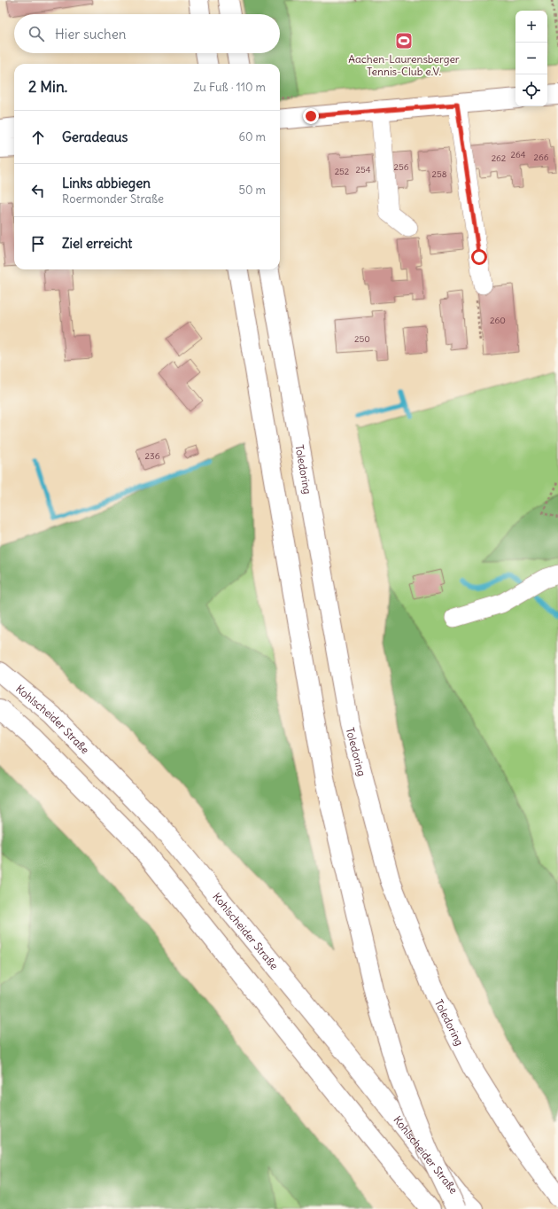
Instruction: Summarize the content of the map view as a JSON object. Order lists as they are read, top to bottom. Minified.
{"streets":{"main road":["Toledoring","Kohlscheider Straße"]},"places":{"sports":["Aachen-Laurensberger Tennis-Club e.V."]},"house_numbers":["264","266","262","256","254","252","258","260","250","236"],"page":{"map_buttons":["+","−"],"search":"Hier suchen","heading":["2 Min.","Zu Fuß · 110 m"],"list":[["Geradeaus","60 m"],["Links abbiegen","Roermonder Straße","50 m"],"Ziel erreicht"]}}
